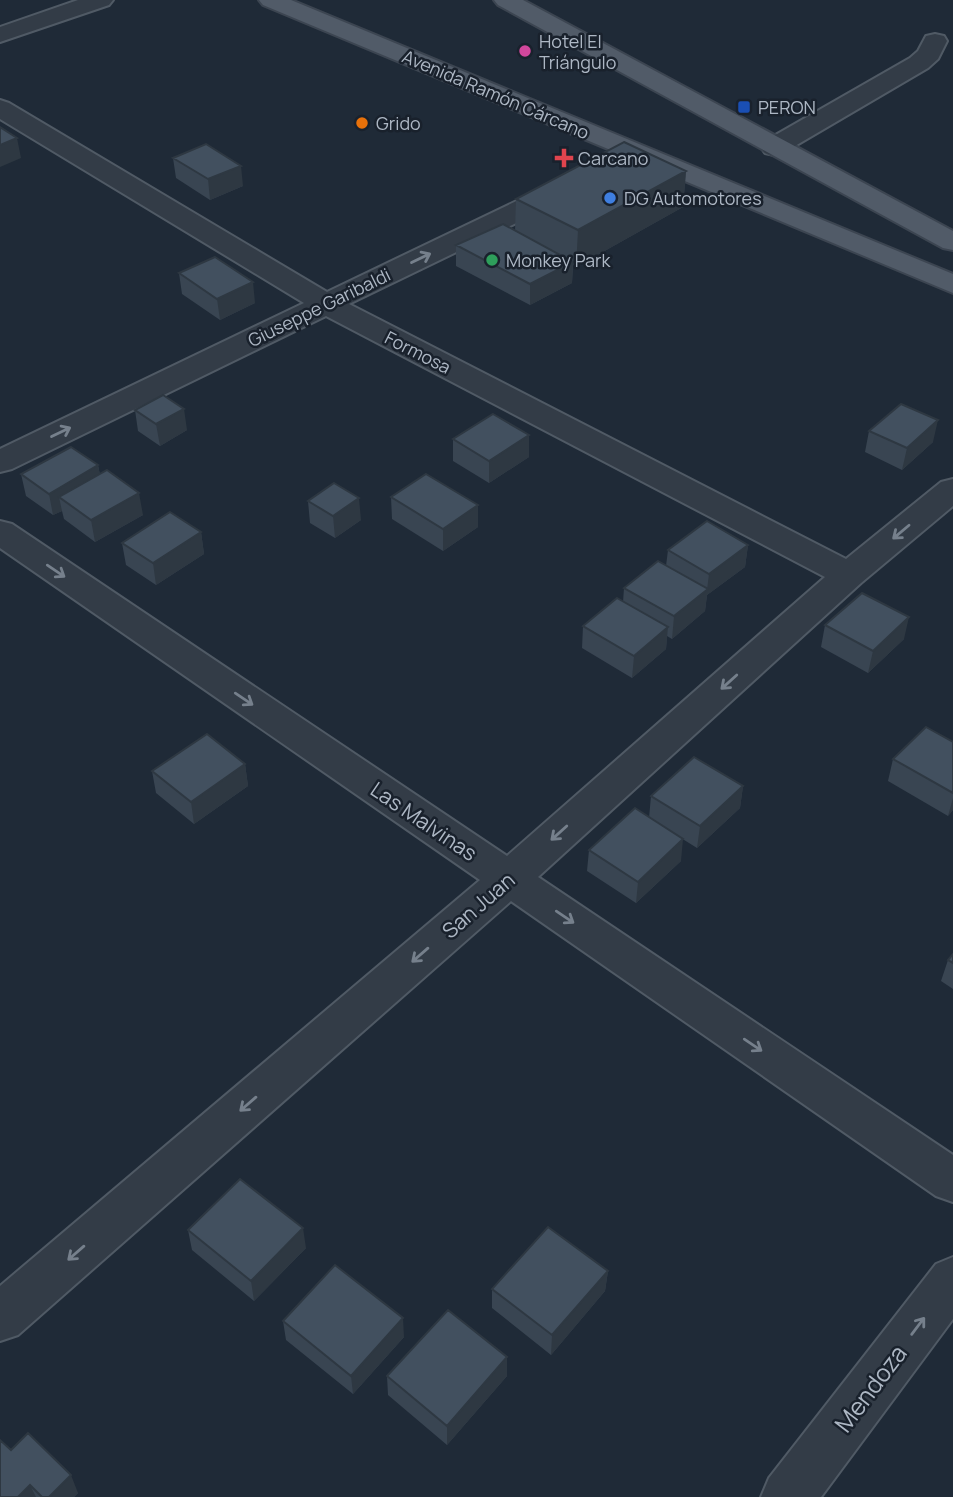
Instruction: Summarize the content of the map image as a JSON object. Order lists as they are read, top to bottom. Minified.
{"streets":{"main road":["Avenida Ramón Cárcano"],"street":["Giuseppe Garibaldi","Formosa","Las Malvinas","San Juan","Mendoza"]},"crossings":[["Avenida Ramón Cárcano","Giuseppe Garibaldi"],["Giuseppe Garibaldi","Formosa"],["Formosa","San Juan"],["Las Malvinas","San Juan"]],"one_way":["Giuseppe Garibaldi","Las Malvinas","San Juan","Mendoza"],"places":{"other":["Hotel El Triángulo","Grido","DG Automotores","Monkey Park"],"transit":["PERON"],"health":["Carcano"]}}
